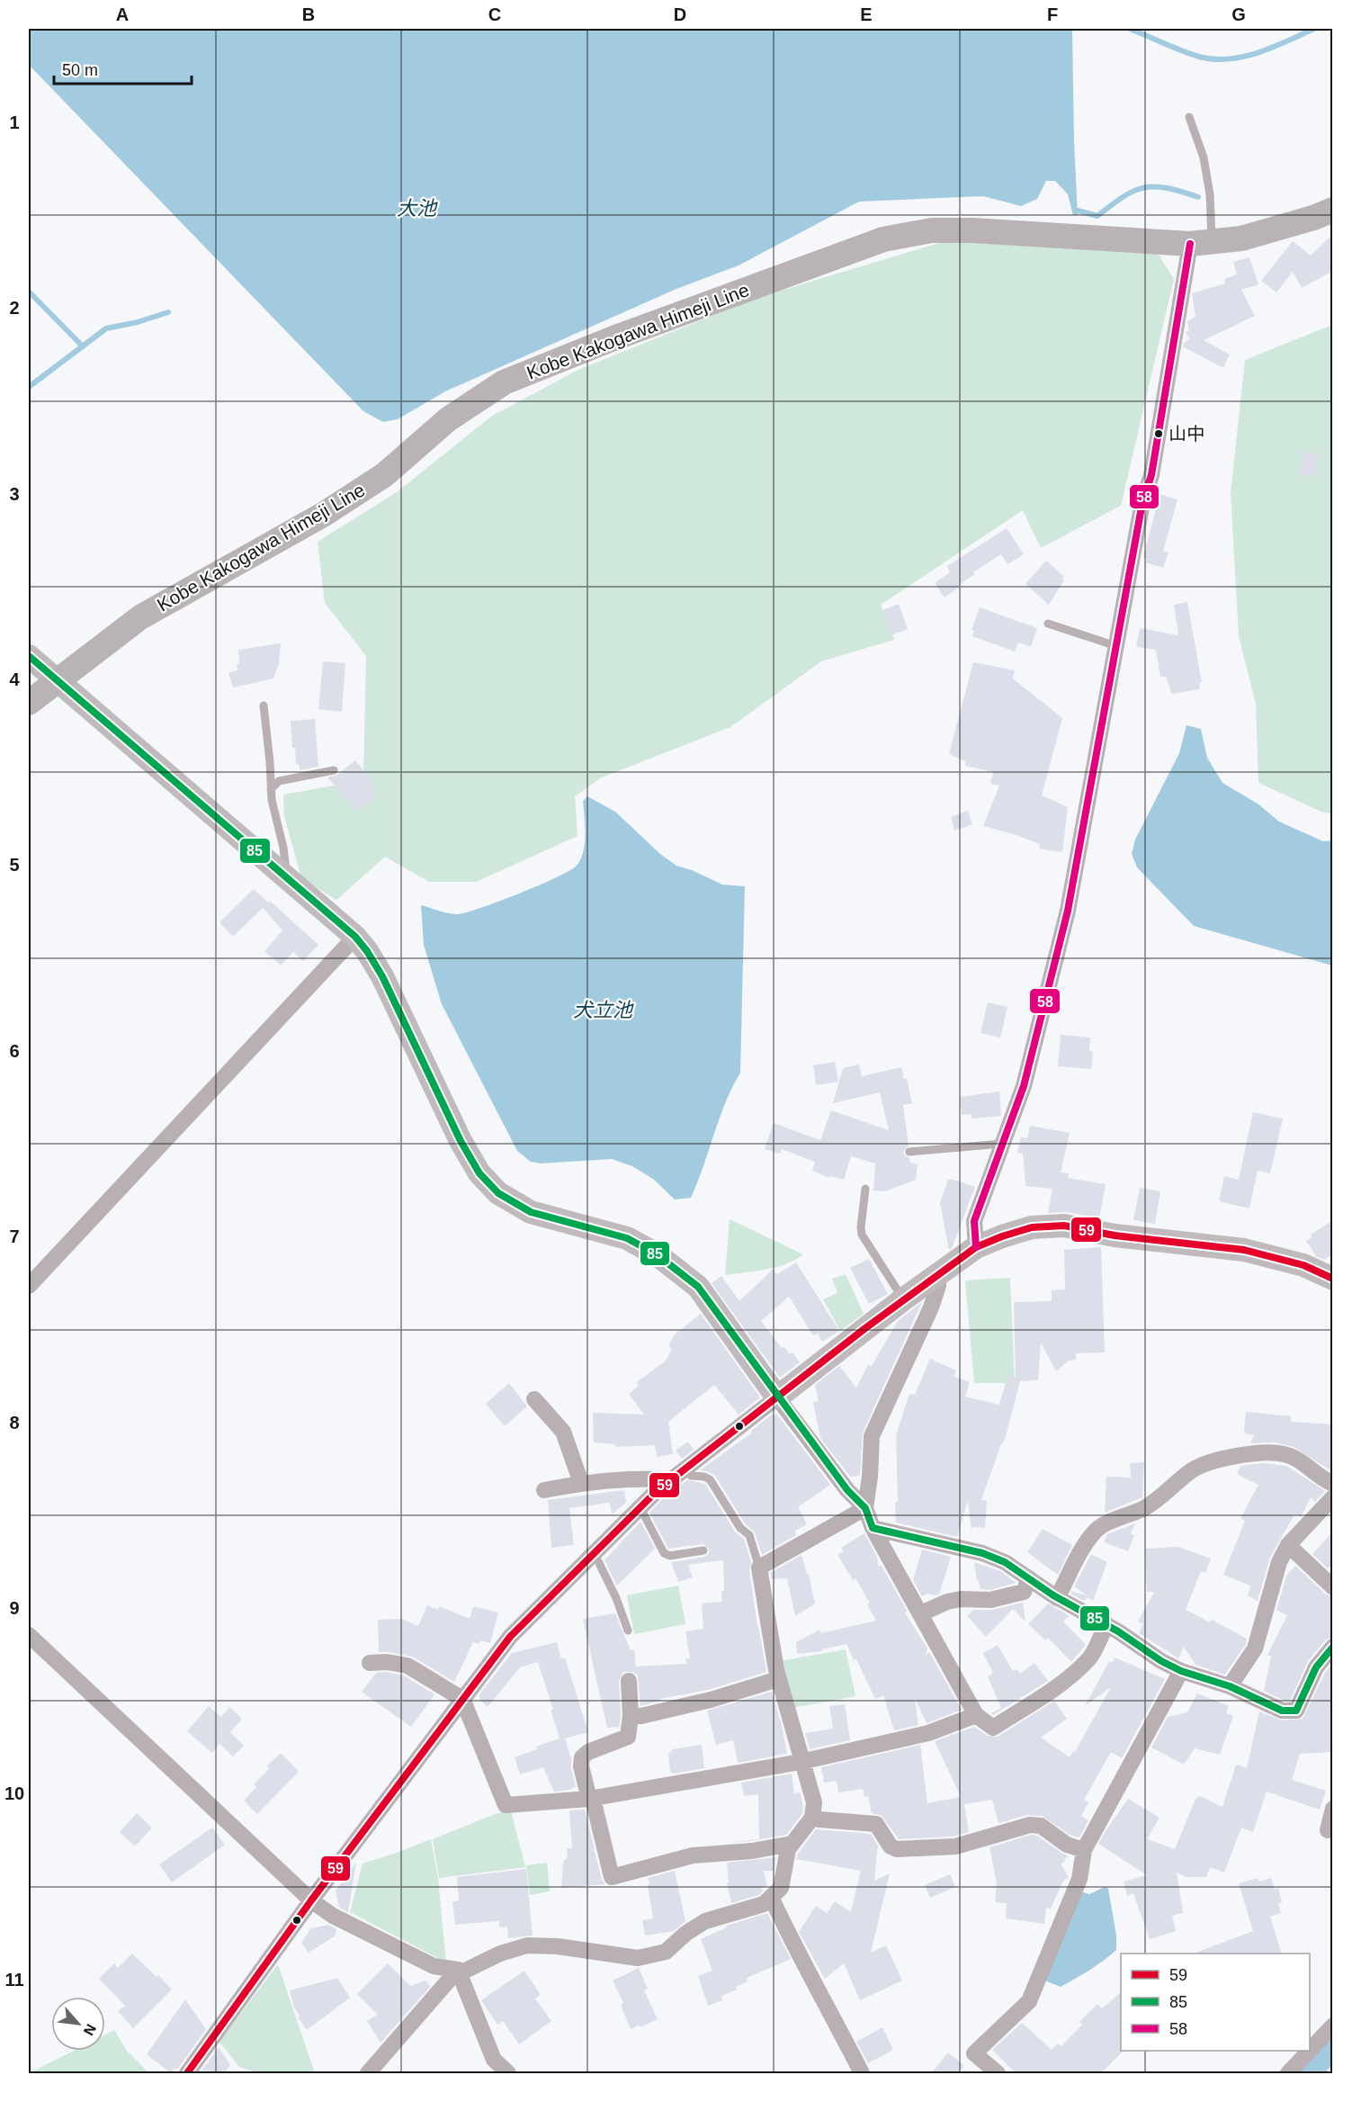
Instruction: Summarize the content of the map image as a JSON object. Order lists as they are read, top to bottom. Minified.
{"streets":{"main road":["Kobe Kakogawa Himeji Line"]},"water":["大池","犬立池"],"places":["山中"],"lines":["transit line 58","transit line 85","transit line 59"],"legend":["59","85","58"],"scale_bar":"50 m","north":"bottom right","grid":{"columns":["A","B","C","D","E","F","G"],"rows":["1","2","3","4","5","6","7","8","9","10","11"]}}
